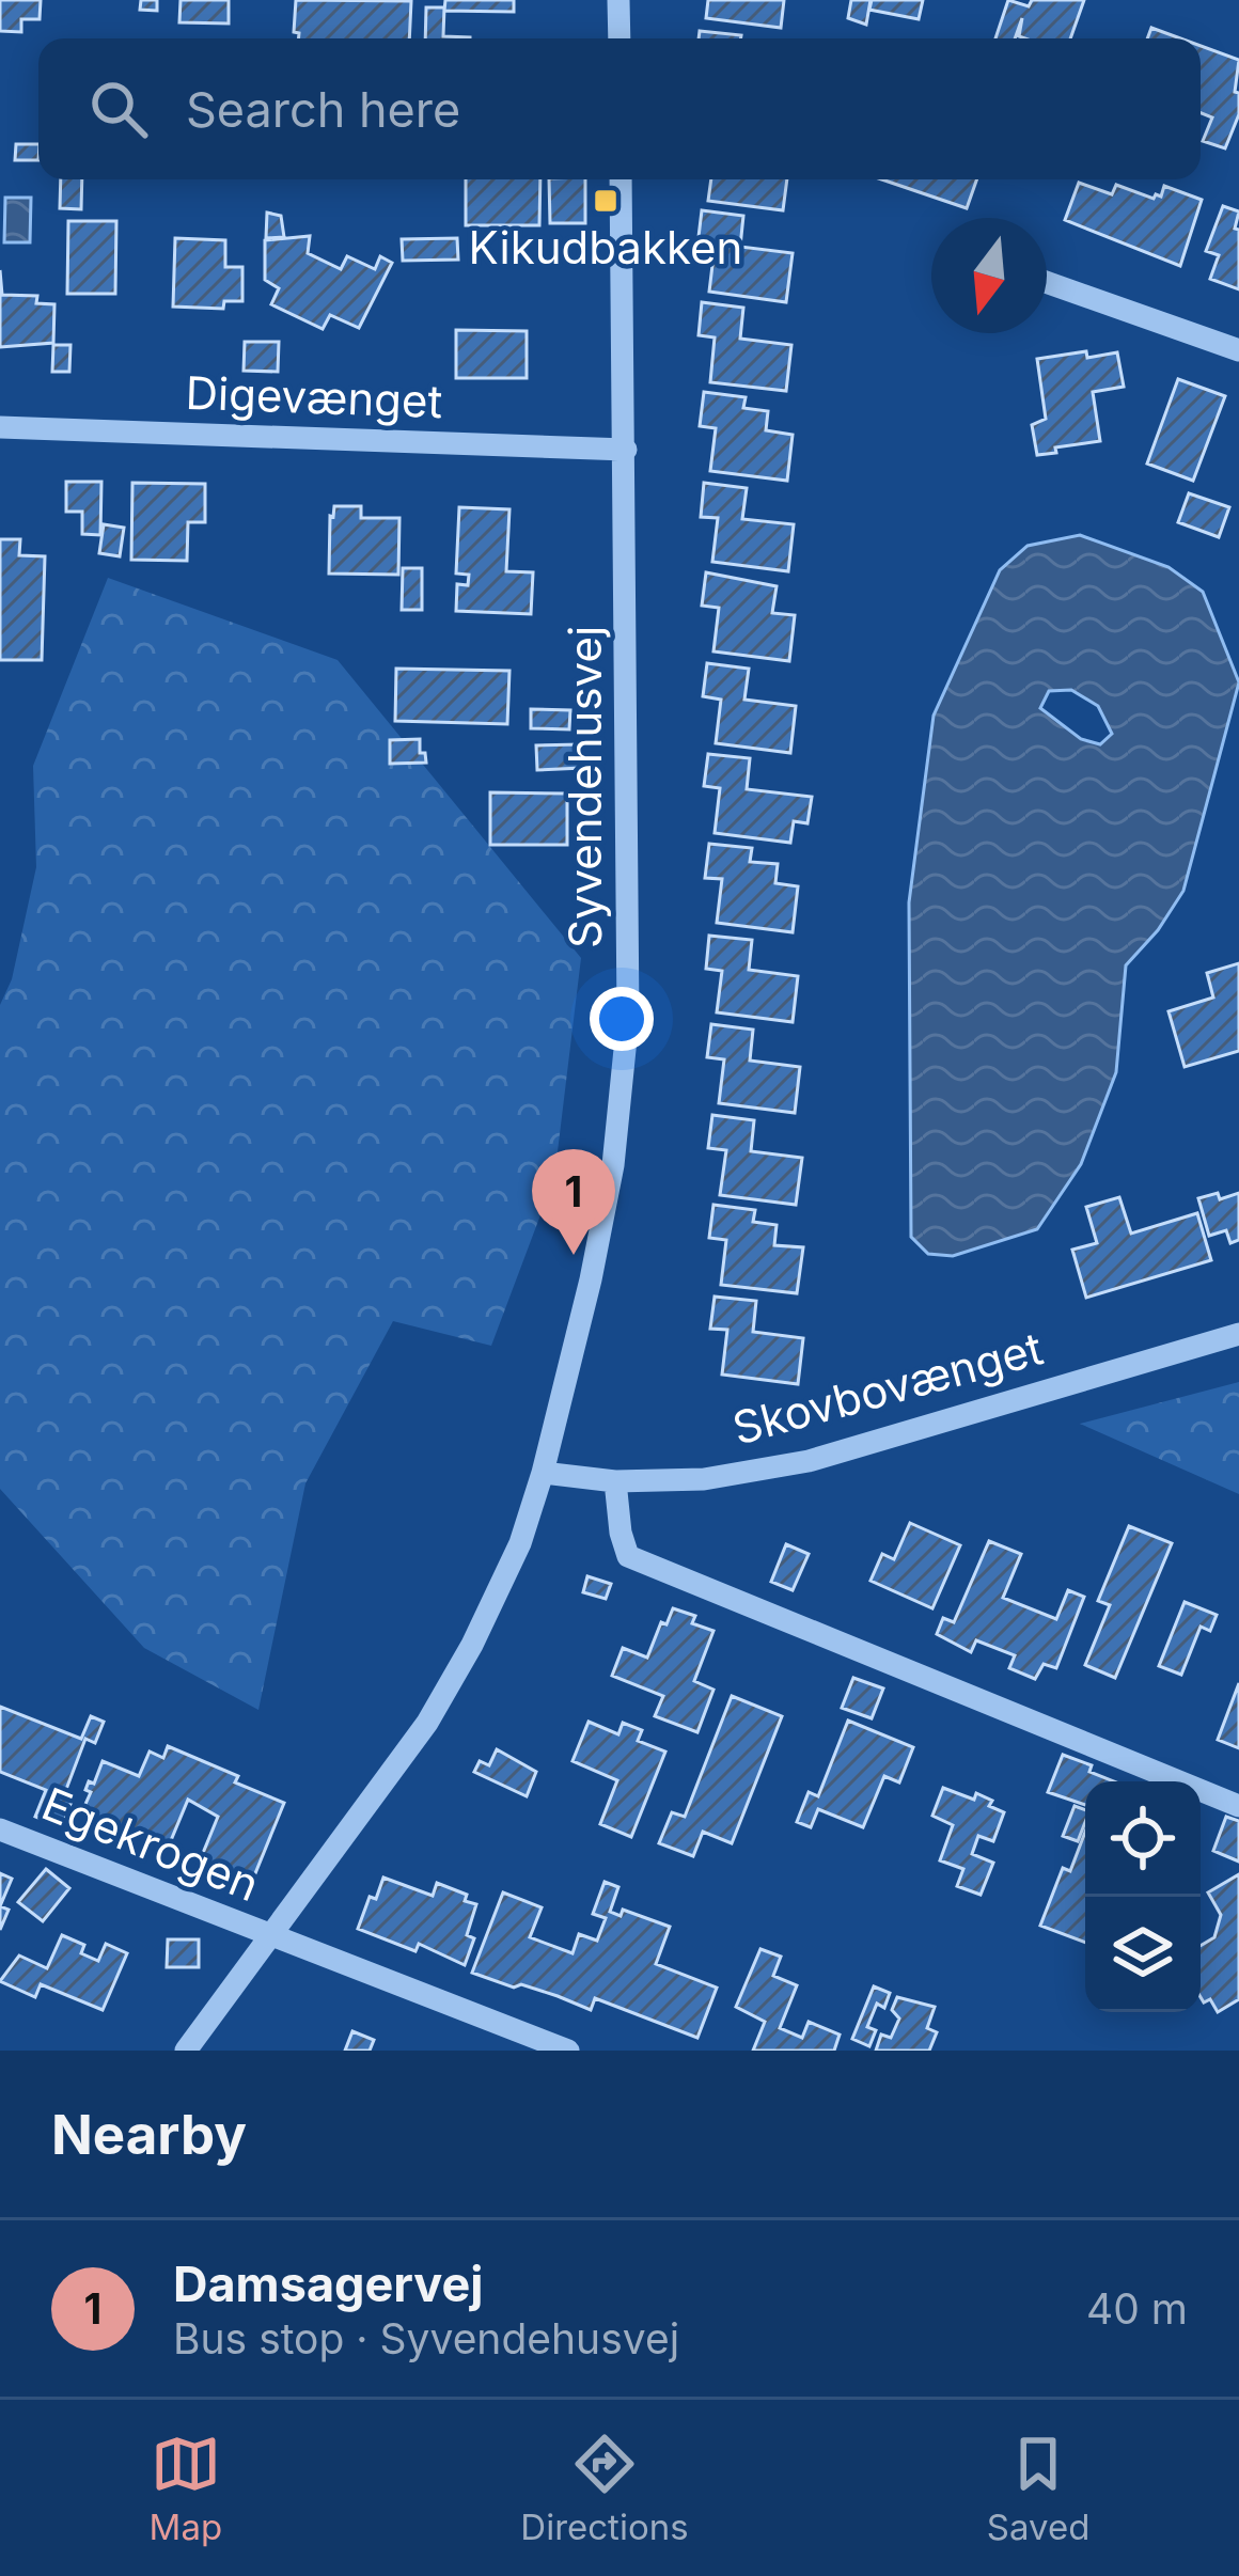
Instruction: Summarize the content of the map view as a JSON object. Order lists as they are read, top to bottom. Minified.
{"streets":{"street":["Digevænget","Syvendehusvej","Skovbovænget","Egekrogen"]},"crossings":[["Digevænget","Syvendehusvej"],["Syvendehusvej","Skovbovænget"]],"places":{"transit":["Kikudbakken"]},"north":"bottom","page":{"search":"Search here","pins":"1","heading":"Nearby","list":[{"mark":"1","name":"Damsagervej","note":"Bus stop · Syvendehusvej","value":"40 m"}],"nav":["Map","Directions","Saved"]}}
